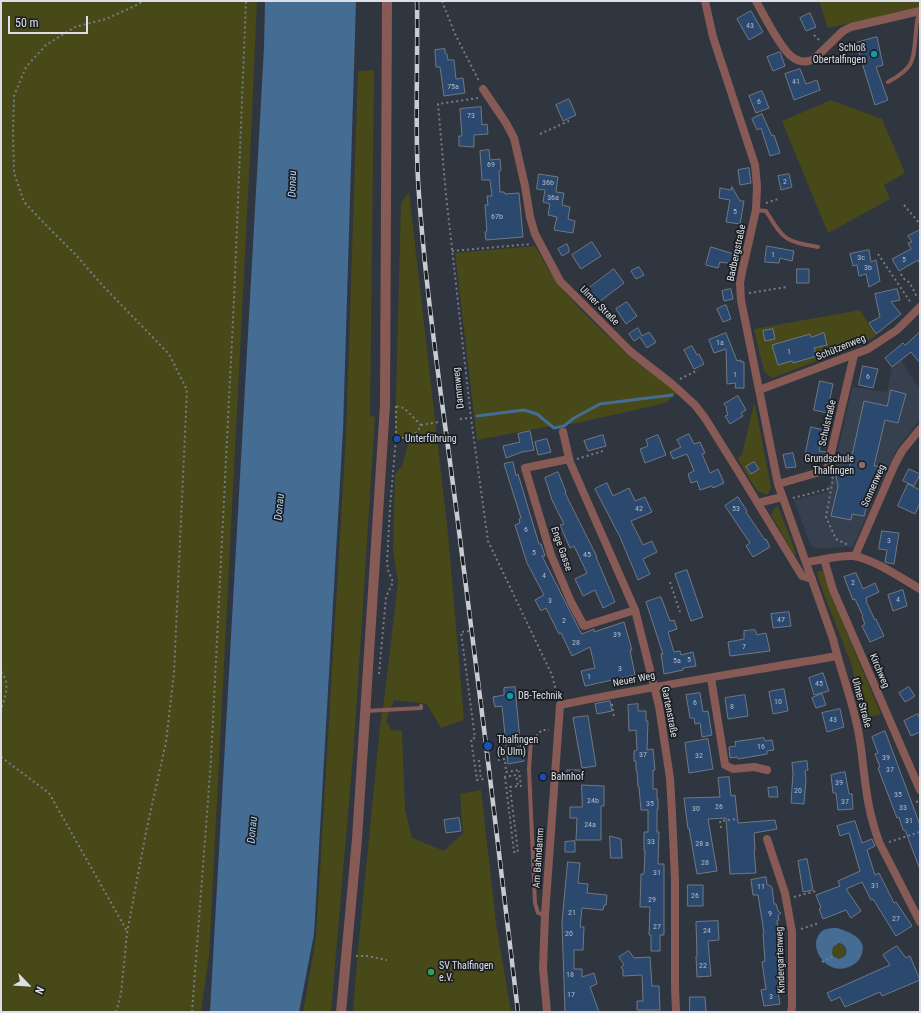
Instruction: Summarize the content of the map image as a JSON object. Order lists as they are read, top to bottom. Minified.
{"streets":{"street":["Badbergstraße","Ulmer Straße","Schützenweg","Schulstraße","Sonnenweg","Enge Gasse","Kirchweg","Neuer Weg","Gartenstraße","Am Bahndamm","Kindergartenweg"],"path":["Dammweg"]},"crossings":[["Badbergstraße","Ulmer Straße"],["Badbergstraße","Schützenweg"],["Ulmer Straße","Dammweg"],["Ulmer Straße","Neuer Weg"],["Schützenweg","Schulstraße"],["Dammweg","Neuer Weg"],["Dammweg","Am Bahndamm"],["Enge Gasse","Gartenstraße"],["Neuer Weg","Gartenstraße"],["Neuer Weg","Am Bahndamm"]],"water":["Donau"],"places":["Schloß Obertalfingen","Unterführung","Grundschule Thalfingen","DB-Technik","Thalfingen (b Ulm)","Bahnhof","SV Thalfingen e.V."],"house_numbers":["43","41","75a","6","73","69","2","36b","36a","5","67b","1","3c","5","3b","1a","1","1","6","42","53","6","3","5","45","4","2","4","3","47","2","39","28","7","5","5a","3","1","45","10","6","8","43","16","37","32","39","37","39","20","35","24b","37","35","26","33","30","31","24a","33","28 a","28","31","31","11","26","29","21","9","27","27","24","20","22","18","17","3"],"scale_bar":"50 m","north":"bottom right"}
